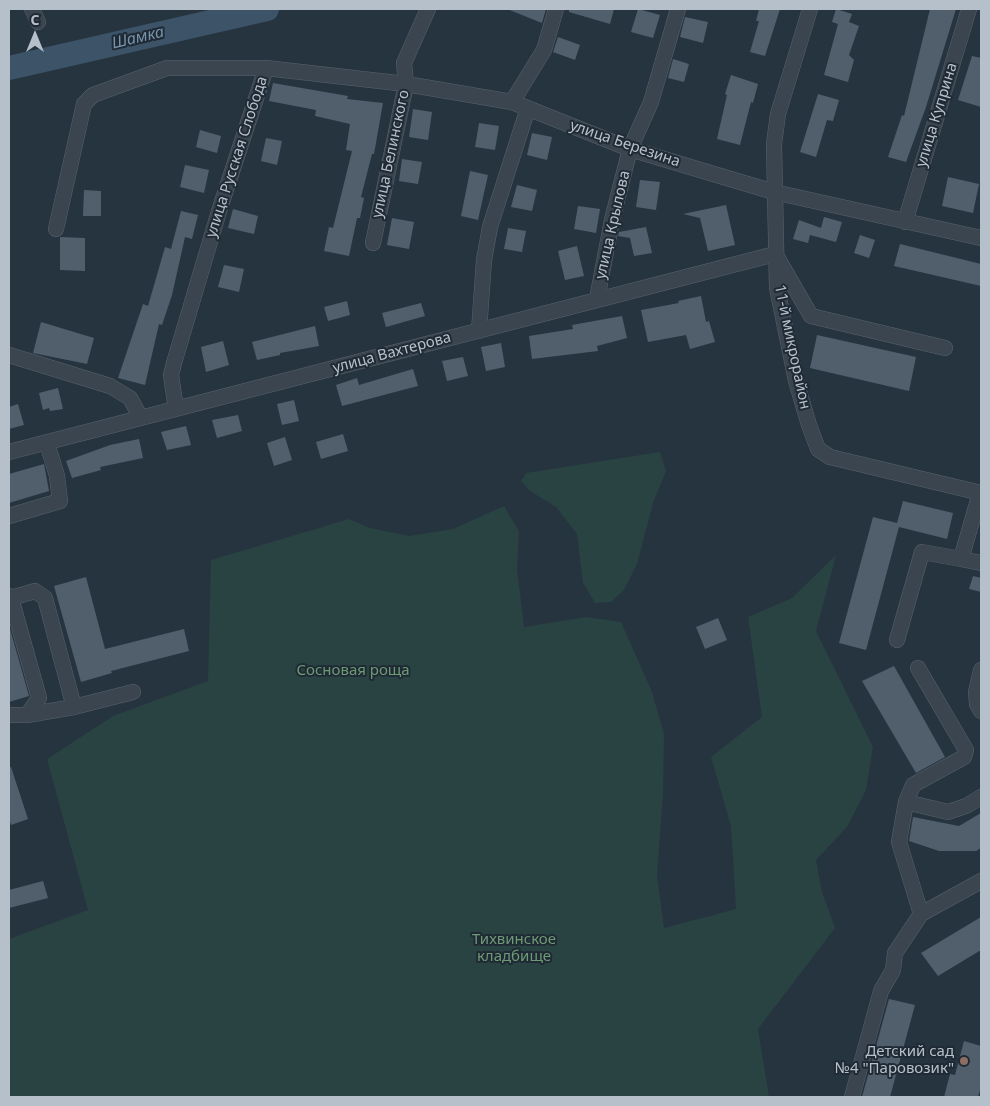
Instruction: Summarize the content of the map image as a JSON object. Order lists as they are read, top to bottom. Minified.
{"streets":{"street":["улица Куприна","улица Березина","улица Белинского","улица Русская Слобода","улица Крылова","11-й микрорайон","улица Вахтерова"]},"crossings":[["улица Куприна","улица Березина"],["улица Березина","улица Белинского"],["улица Березина","улица Русская Слобода"],["улица Березина","улица Крылова"],["улица Березина","11-й микрорайон"],["улица Русская Слобода","улица Вахтерова"],["улица Крылова","улица Вахтерова"],["11-й микрорайон","улица Вахтерова"]],"water":["Шамка"],"parks":["Сосновая роща","Тихвинское кладбище"],"places":["Детский сад №4 \"Паровозик\""],"north":"top"}
